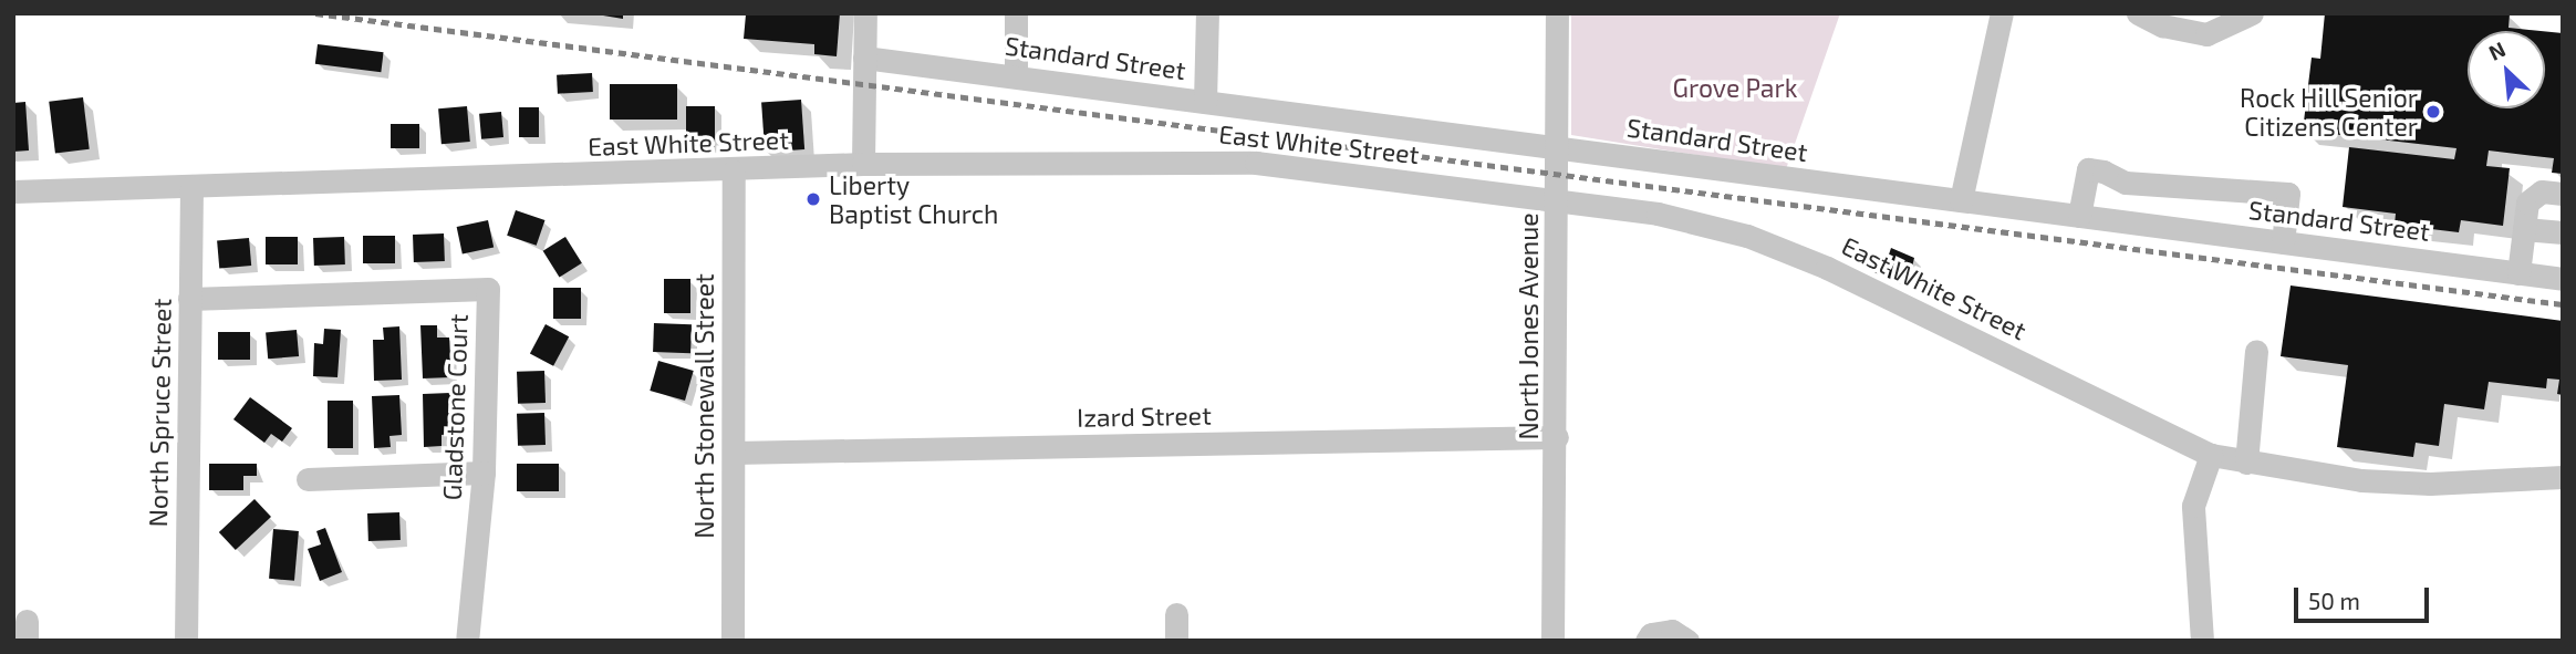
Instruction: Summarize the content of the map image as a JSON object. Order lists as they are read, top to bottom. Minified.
{"streets":{"street":["Standard Street","East White Street","North Jones Avenue","North Stonewall Street","Gladstone Court","North Spruce Street","Izard Street"]},"crossings":[["Standard Street","North Jones Avenue"],["East White Street","North Jones Avenue"],["East White Street","North Stonewall Street"],["East White Street","North Spruce Street"],["North Jones Avenue","Izard Street"],["North Stonewall Street","Izard Street"],["Gladstone Court","North Spruce Street"]],"parks":["Grove Park"],"places":["Rock Hill Senior Citizens Center","Liberty Baptist Church"],"scale_bar":"50 m","north":"top left"}
